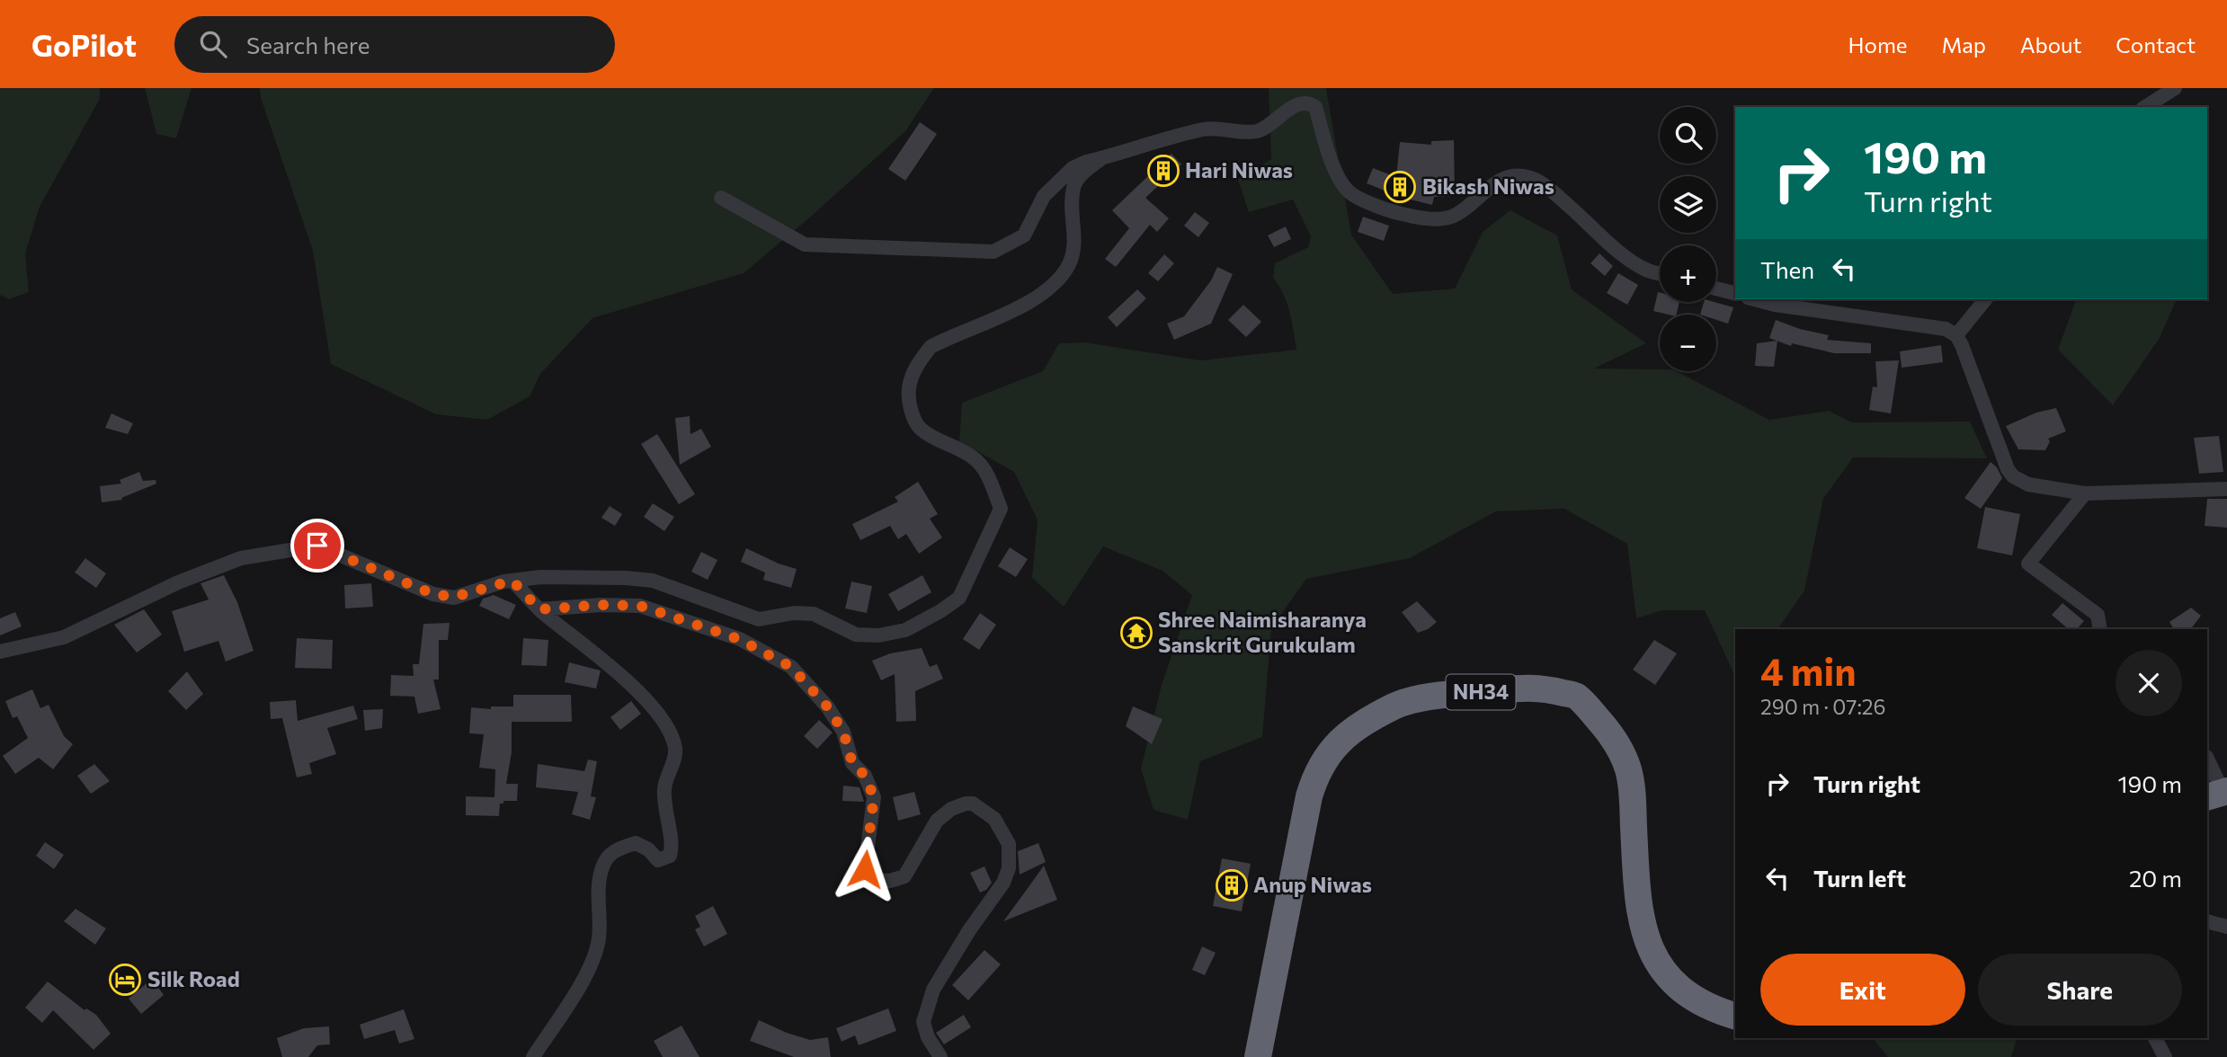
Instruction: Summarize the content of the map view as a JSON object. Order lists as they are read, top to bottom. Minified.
{"streets":{"highway":["NH34"]},"places":{"building":["Hari Niwas","Bikash Niwas","Anup Niwas"],"temple":["Shree Naimisharanya Sanskrit Gurukulam"],"hotel":["Silk Road"]},"page":{"header":"GoPilot","search":"Search here","nav":["Home","Map","About","Contact"],"map_buttons":["+","−"],"turn":["190 m","Turn right"],"then":"Then","heading":["4 min","290 m · 07:26"],"list":[{"name":"Turn right","value":"190 m"},{"name":"Turn left","value":"20 m"}],"buttons":["Exit","Share"]}}
